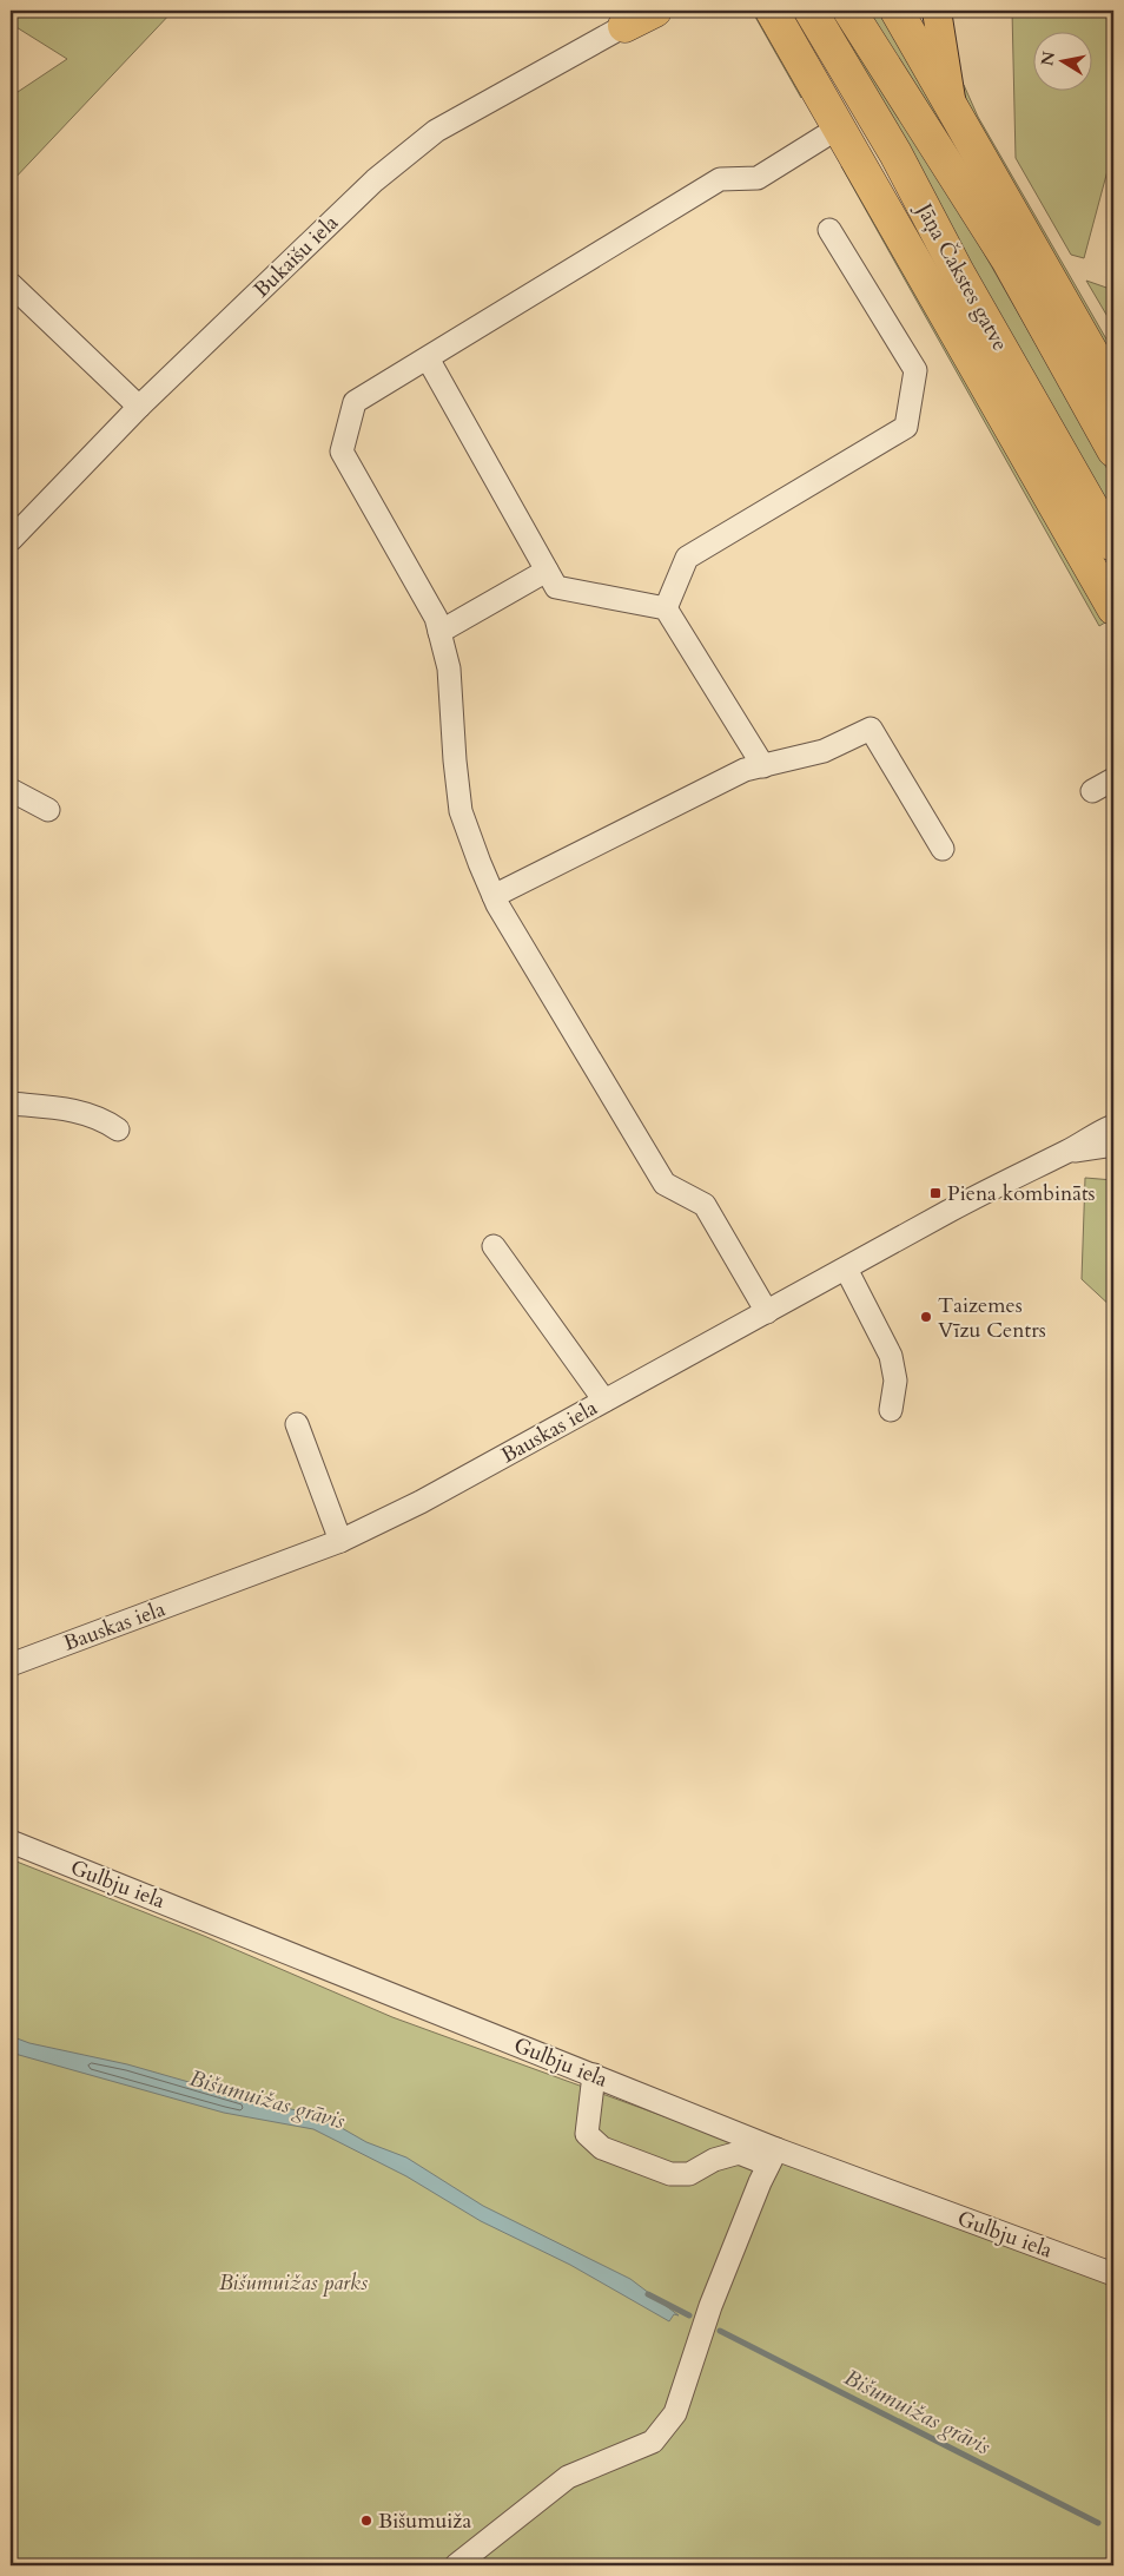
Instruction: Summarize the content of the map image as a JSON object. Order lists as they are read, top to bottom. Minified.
{"streets":{"highway":["Jāņa Čakstes gatve"],"street":["Bukaišu iela","Bauskas iela","Gulbju iela"]},"water":["Bišumuižas grāvis"],"parks":["Bišumuižas parks"],"places":{"transit":["Piena kombināts"],"other":["Taizemes Vīzu Centrs","Bišumuiža"]},"north":"left"}
